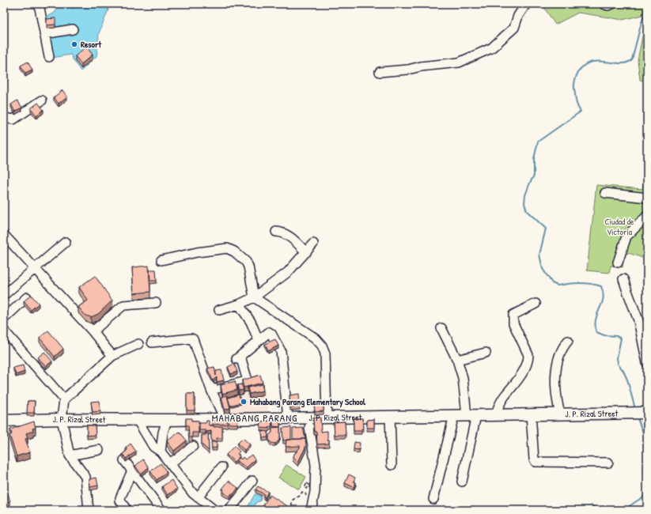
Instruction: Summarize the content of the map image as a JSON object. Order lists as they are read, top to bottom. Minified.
{"streets":{"main road":["J. P. Rizal Street"]},"districts":["MAHABANG PARANG"],"parks":["Ciudad de Victoria"],"places":["Resort","Mahabang Parang Elementary School"]}
